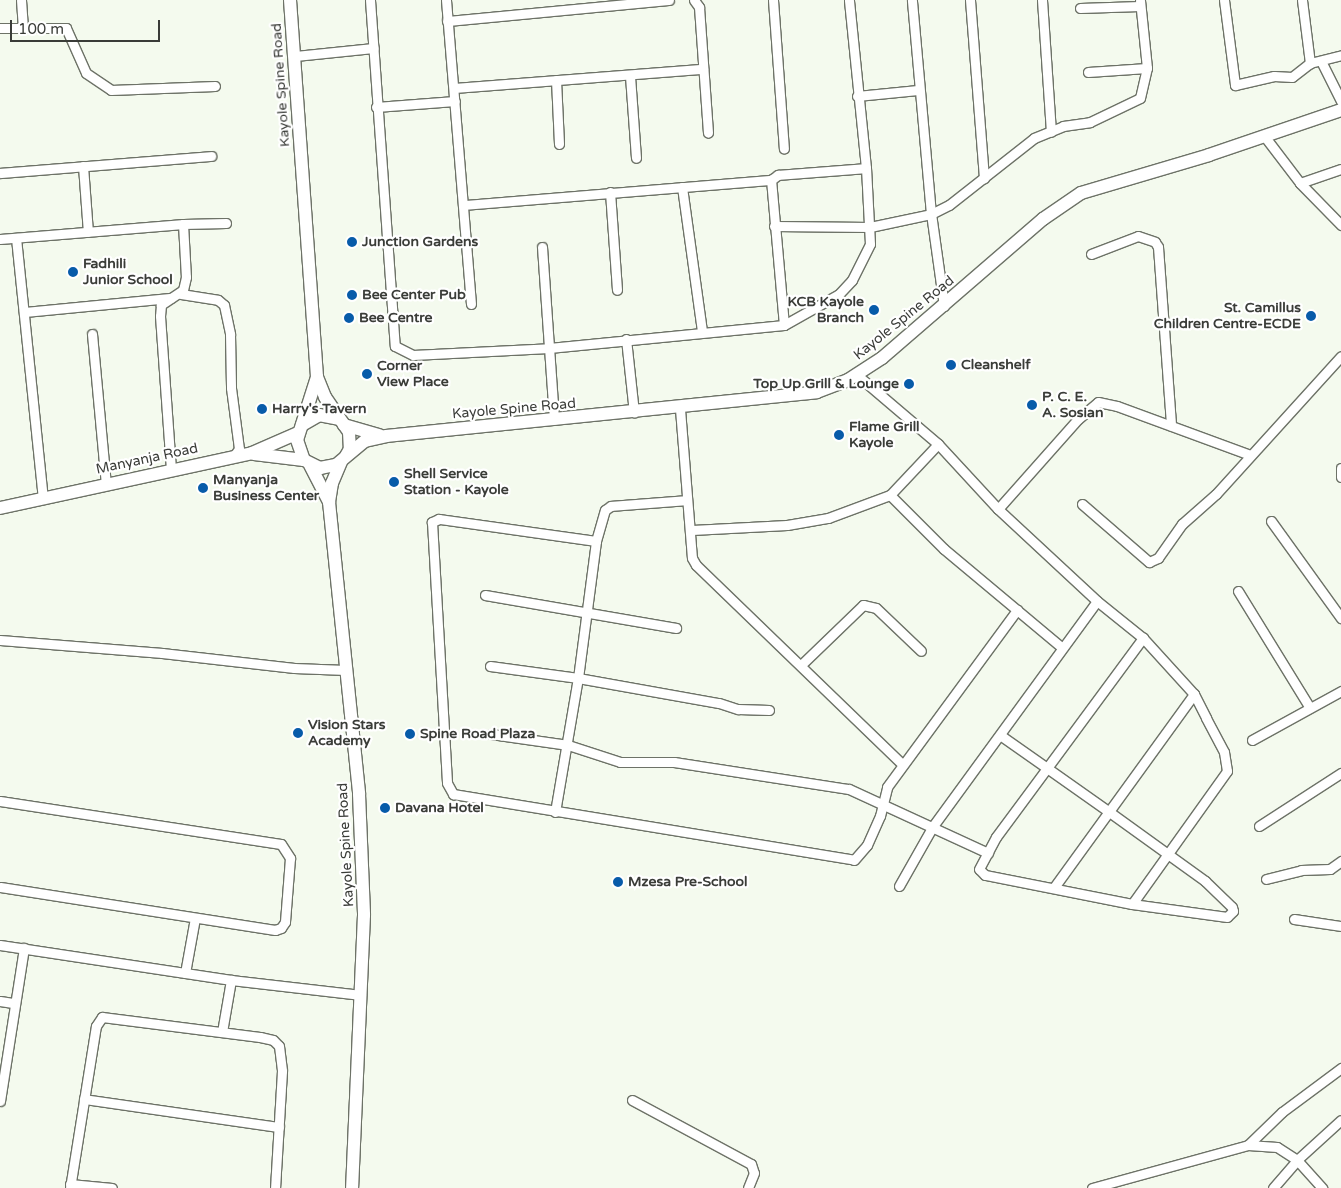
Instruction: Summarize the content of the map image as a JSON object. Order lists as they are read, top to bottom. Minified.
{"streets":{"main road":["Kayole Spine Road","Manyanja Road"]},"places":["Junction Gardens","Fadhili Junior School","Bee Center Pub","KCB Kayole Branch","St. Camillus Children Centre-ECDE","Bee Centre","Cleanshelf","Corner View Place","Top Up Grill & Lounge","P. C. E. A. Sosian","Harry's Tavern","Flame Grill Kayole","Shell Service Station - Kayole","Manyanja Business Center","Vision Stars Academy","Spine Road Plaza","Davana Hotel","Mzesa Pre-School"],"scale_bar":"100 m"}
